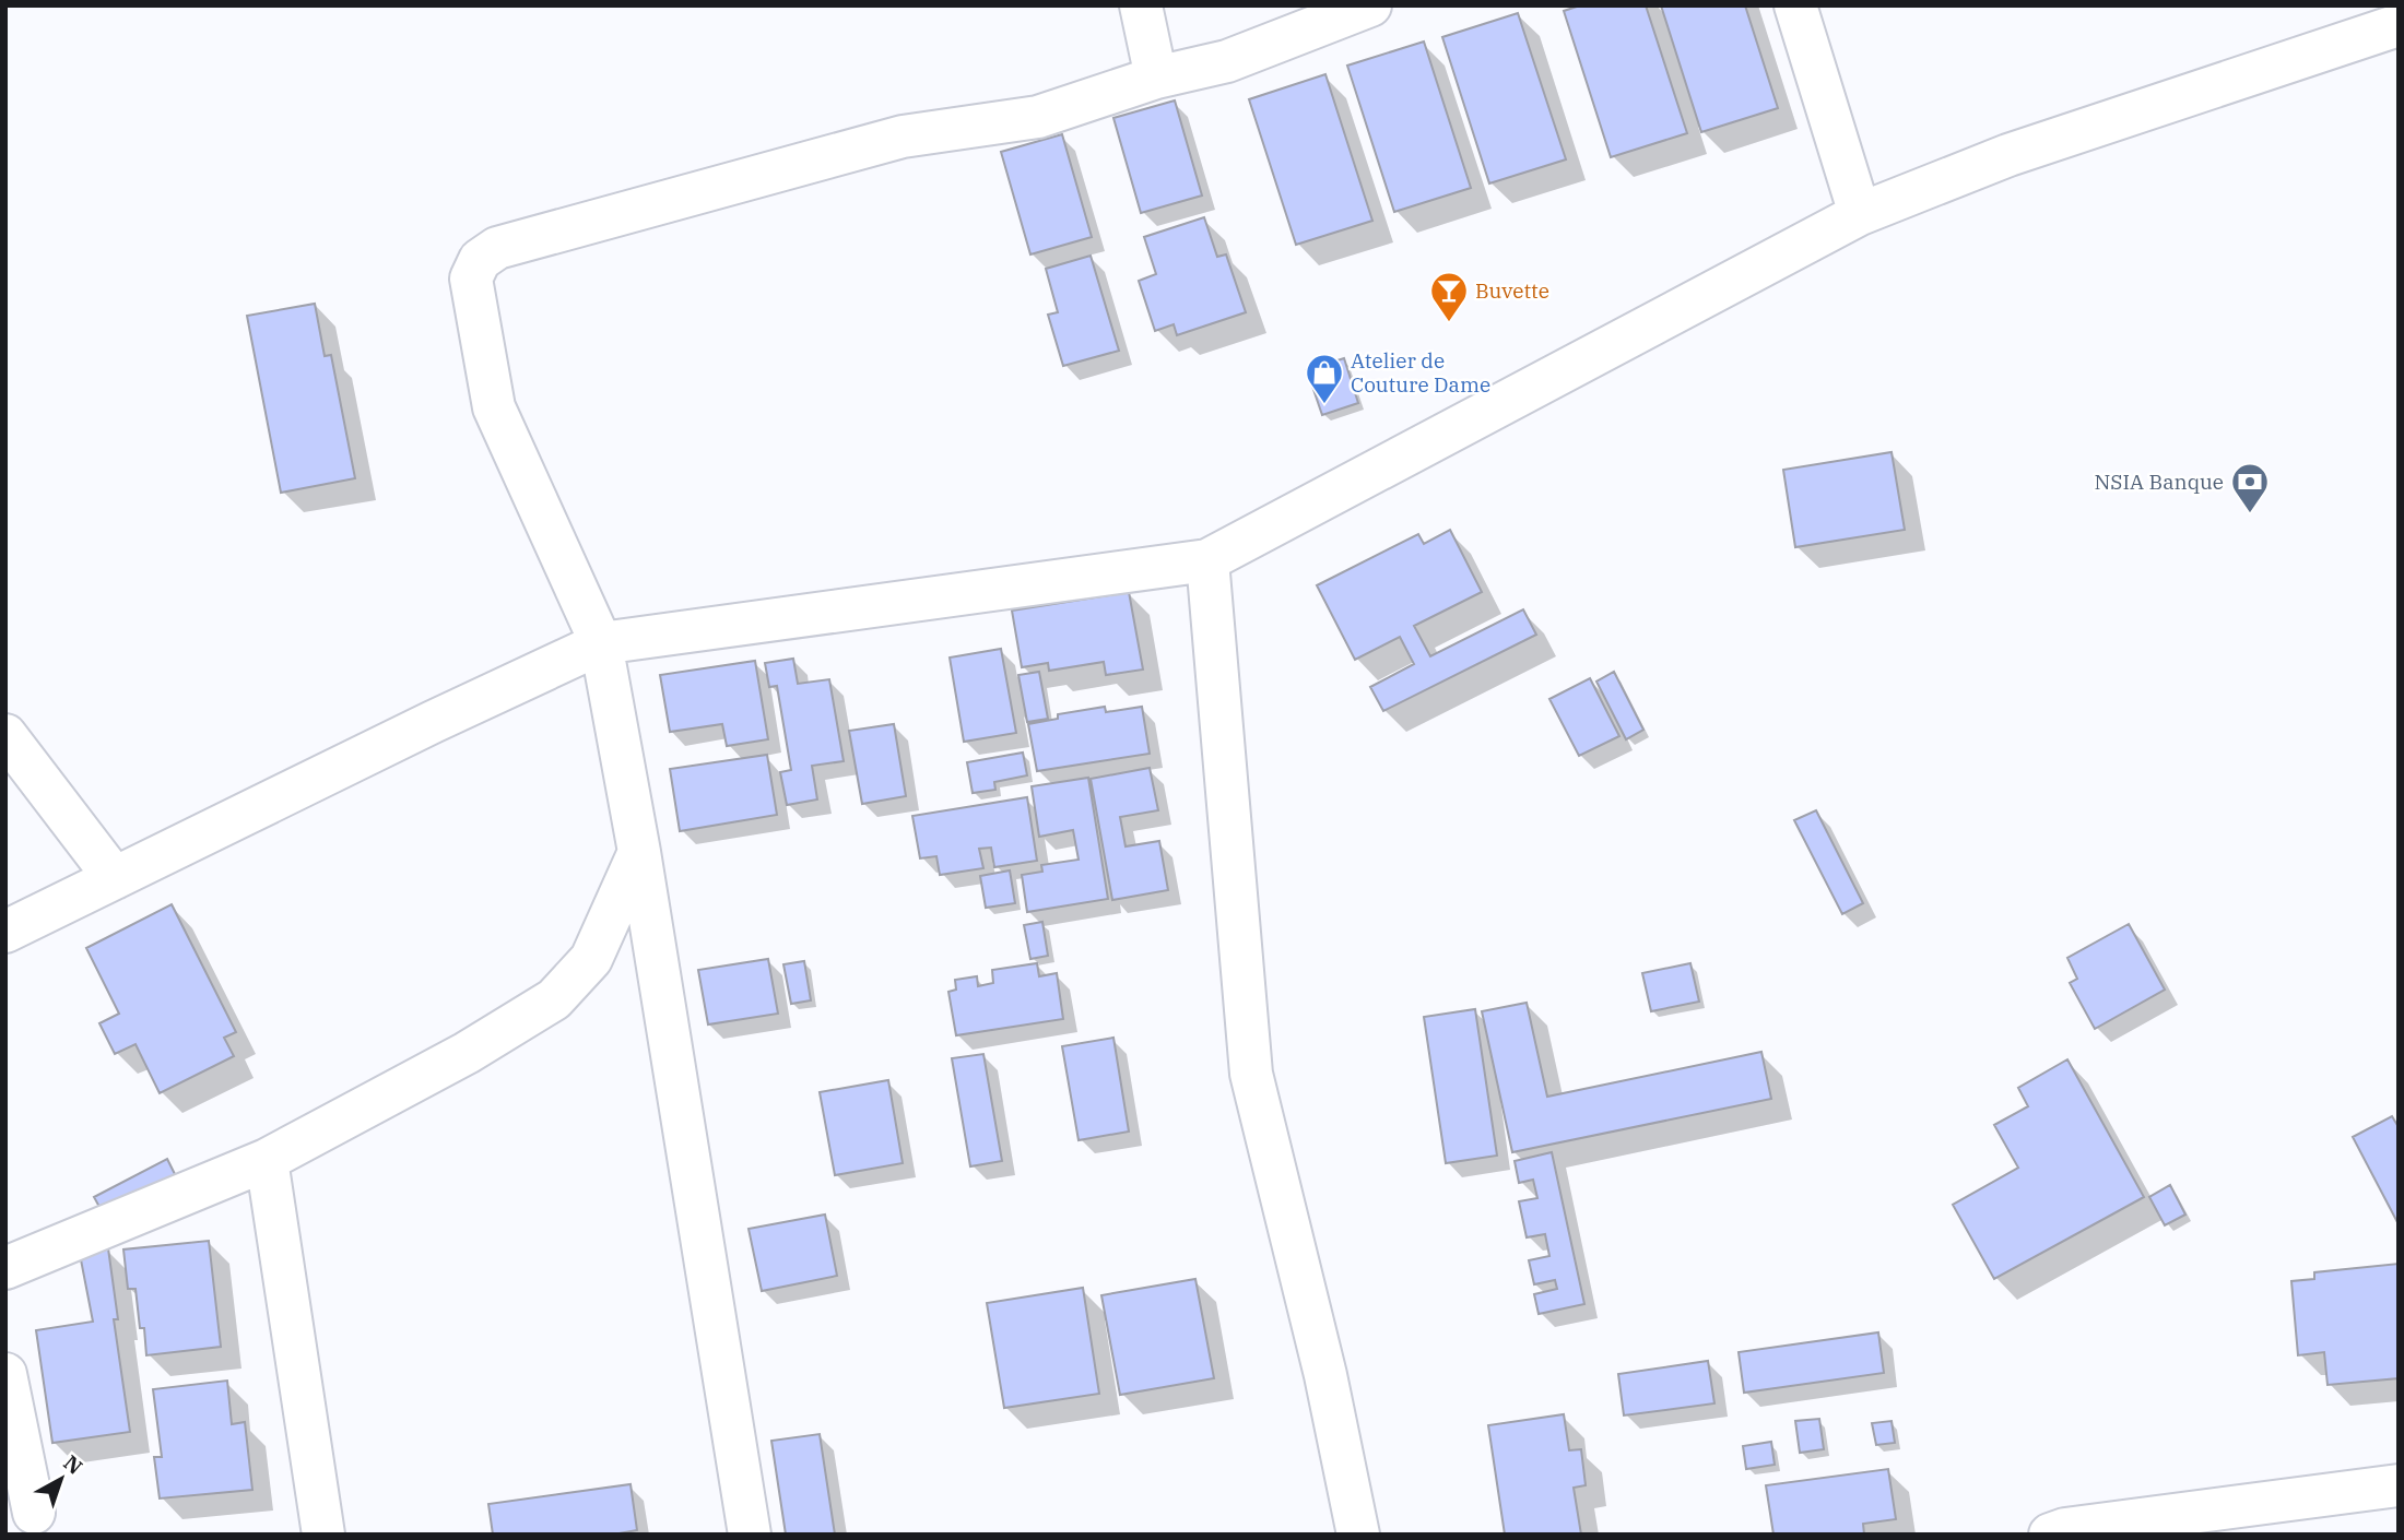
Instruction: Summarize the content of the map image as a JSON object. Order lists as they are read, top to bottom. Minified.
{"places":{"bar":["Buvette"],"shop":["Atelier de Couture Dame"],"bank":["NSIA Banque"]},"north":"top right"}
